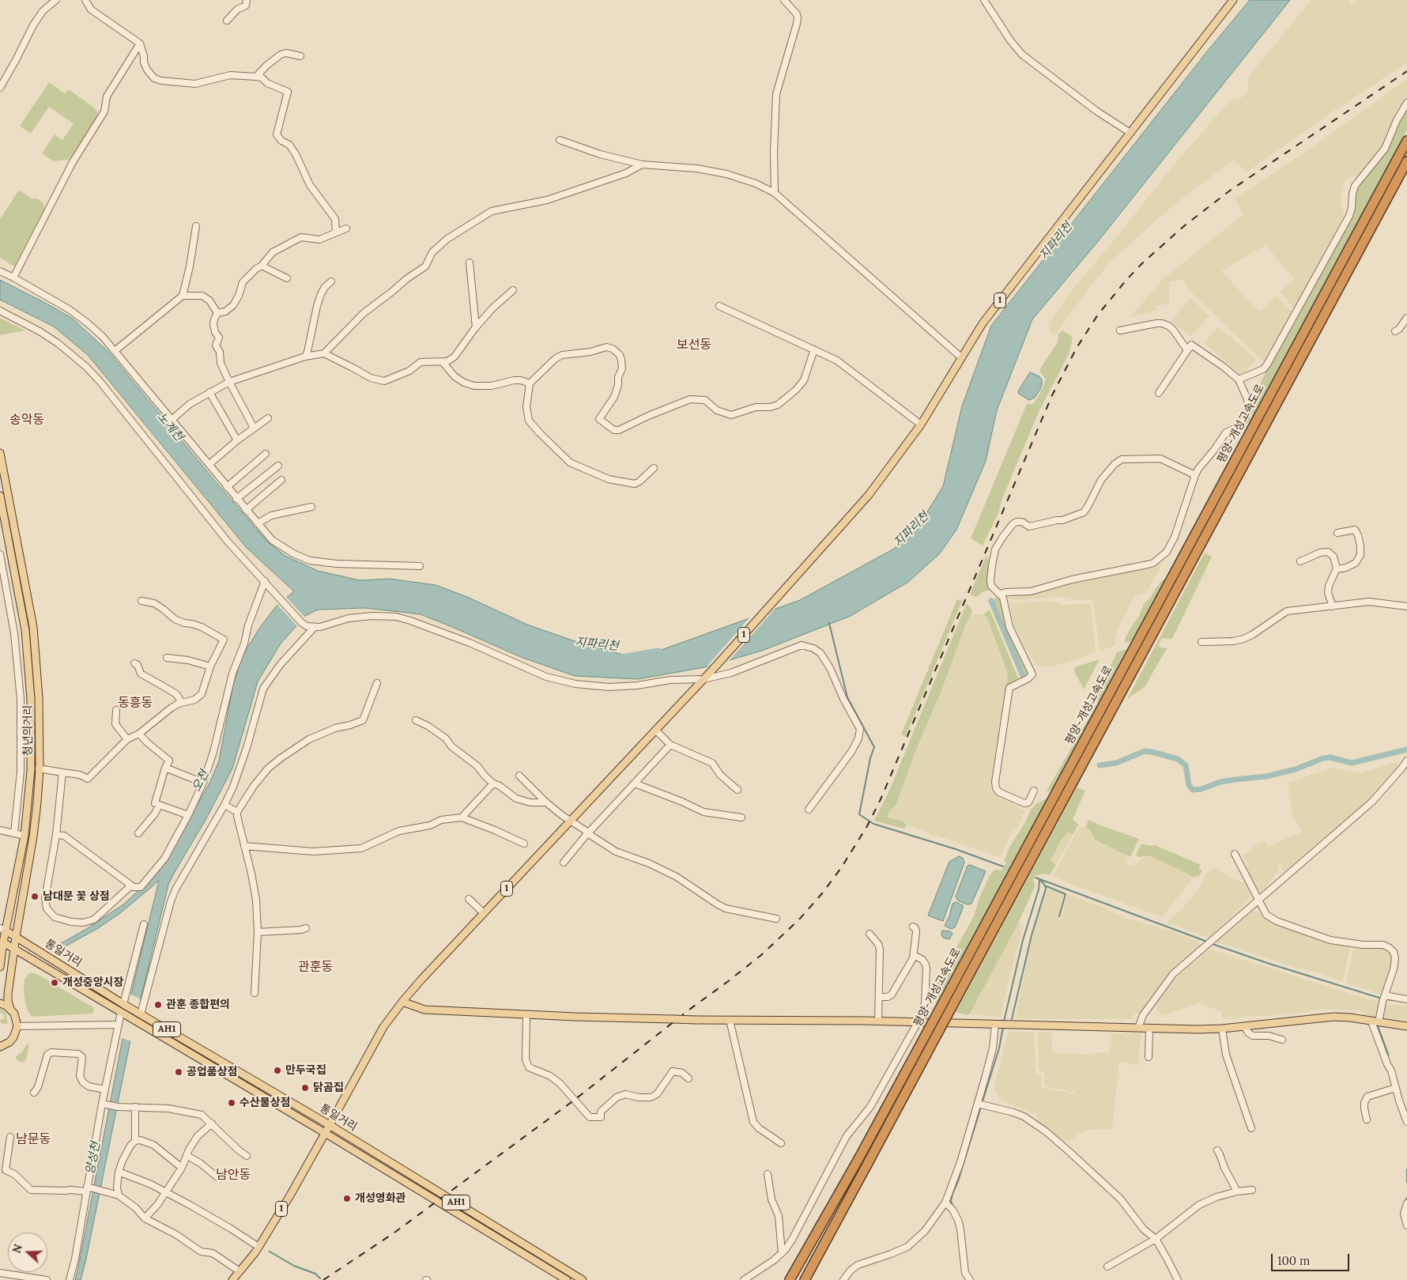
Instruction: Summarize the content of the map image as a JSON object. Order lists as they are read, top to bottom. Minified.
{"streets":{"highway":["평양-개성고속도로"],"main road":["1","청년의거리","통일거리","AH1"]},"crossings":[["1","통일거리"],["청년의거리","통일거리"]],"districts":["보선동","송악동","동흥동","관훈동","남문동","남안동"],"water":["지파리천","노계천","오천","양성천"],"places":["남대문 꽃 상점","개성중앙시장","관훈 종합편의","만두국집","공업품상점","닭곰집","수산물상점","개성영화관"],"scale_bar":"100 m","north":"left"}
